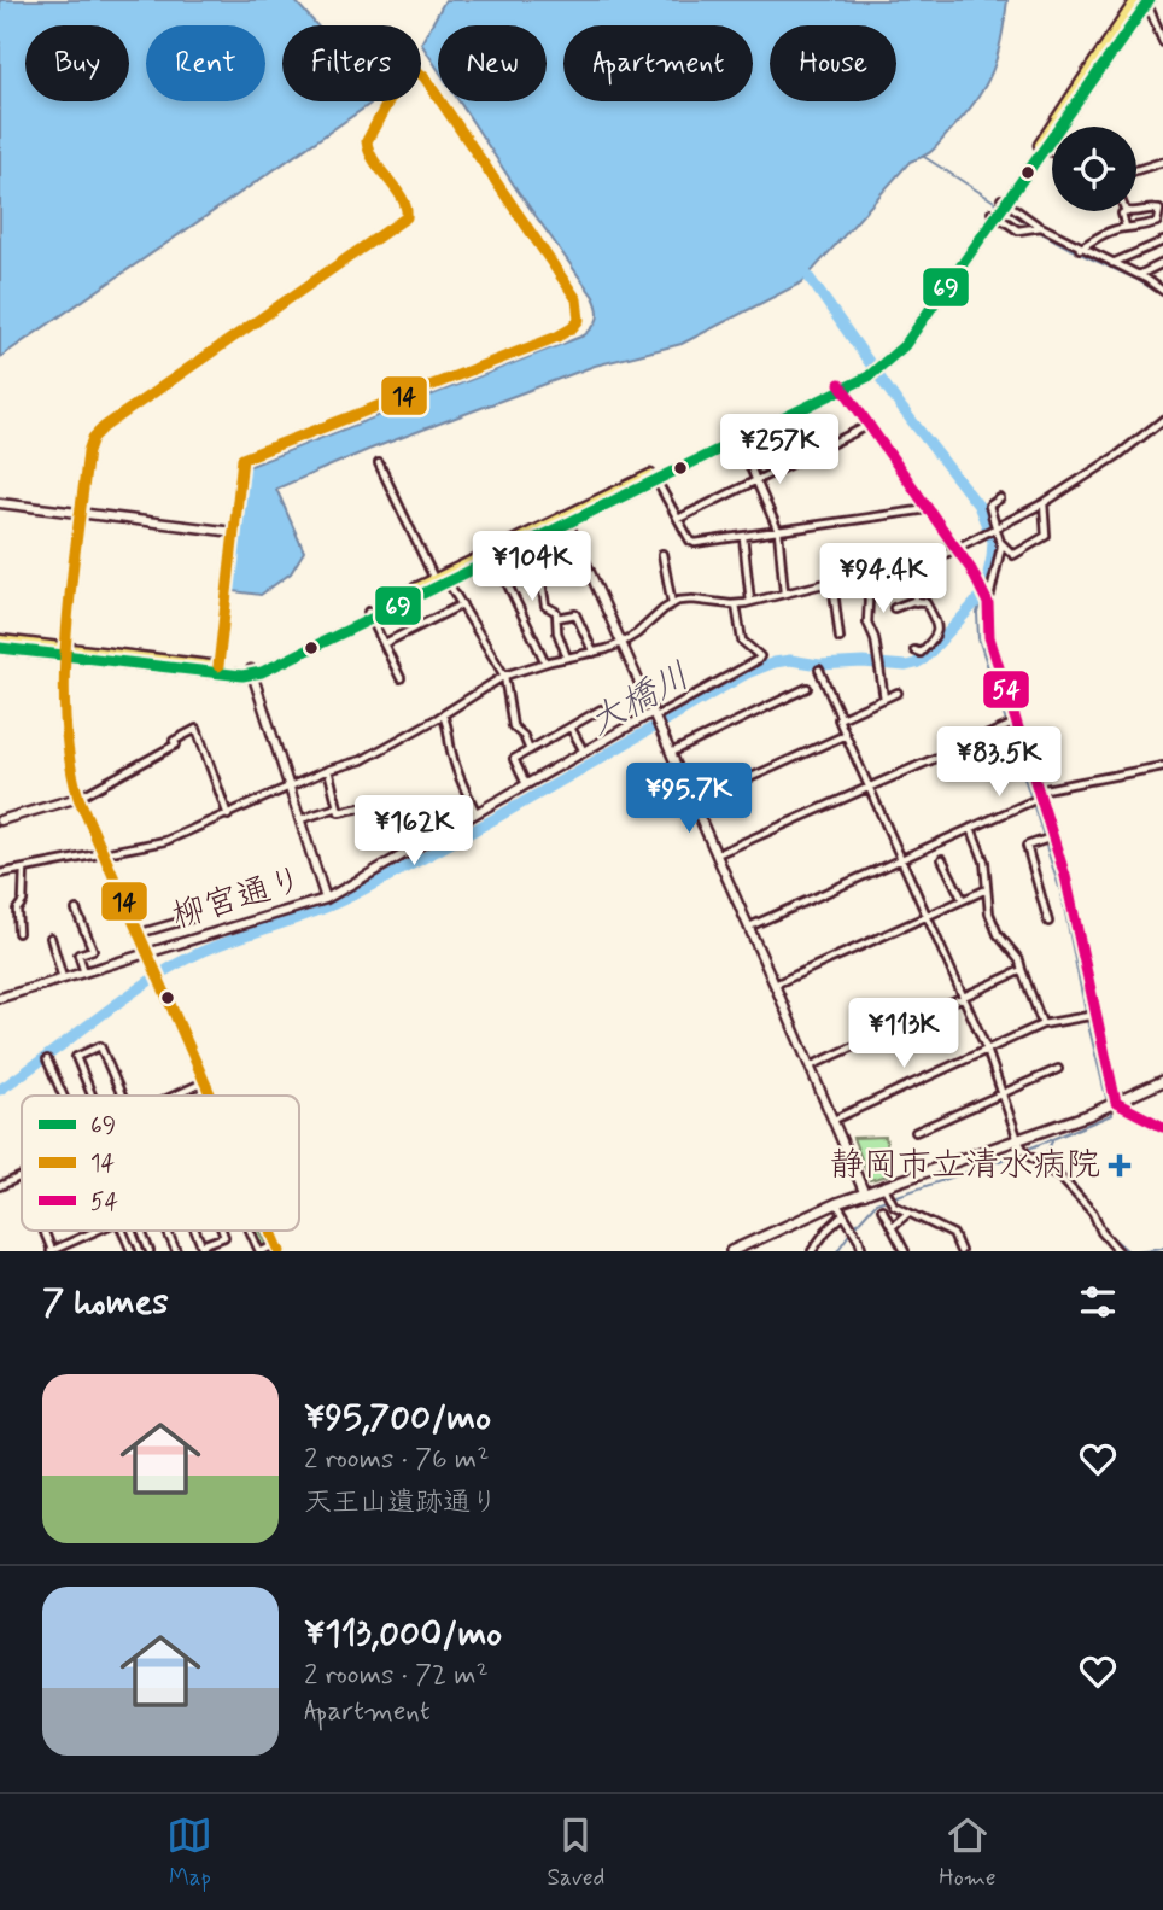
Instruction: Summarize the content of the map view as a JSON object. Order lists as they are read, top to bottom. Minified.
{"streets":{"street":["柳宮通り"]},"water":["大橋川"],"places":{"health":["静岡市立清水病院"]},"lines":["transit line 69","transit line 14","transit line 54"],"legend":["69","14","54"],"page":{"chip":["Buy","Rent","Filters","New","Apartment","House"],"price":["¥257K","¥104K","¥94.4K","¥83.5K","¥95.7K","¥162K","¥113K"],"heading":"7 homes","list":[{"name":"¥95,700/mo","note":"2 rooms · 76 m² · 天王山遺跡通り"},{"name":"¥113,000/mo","note":"2 rooms · 72 m² · Apartment"}],"tabs":["Map","Saved","Home"]}}
